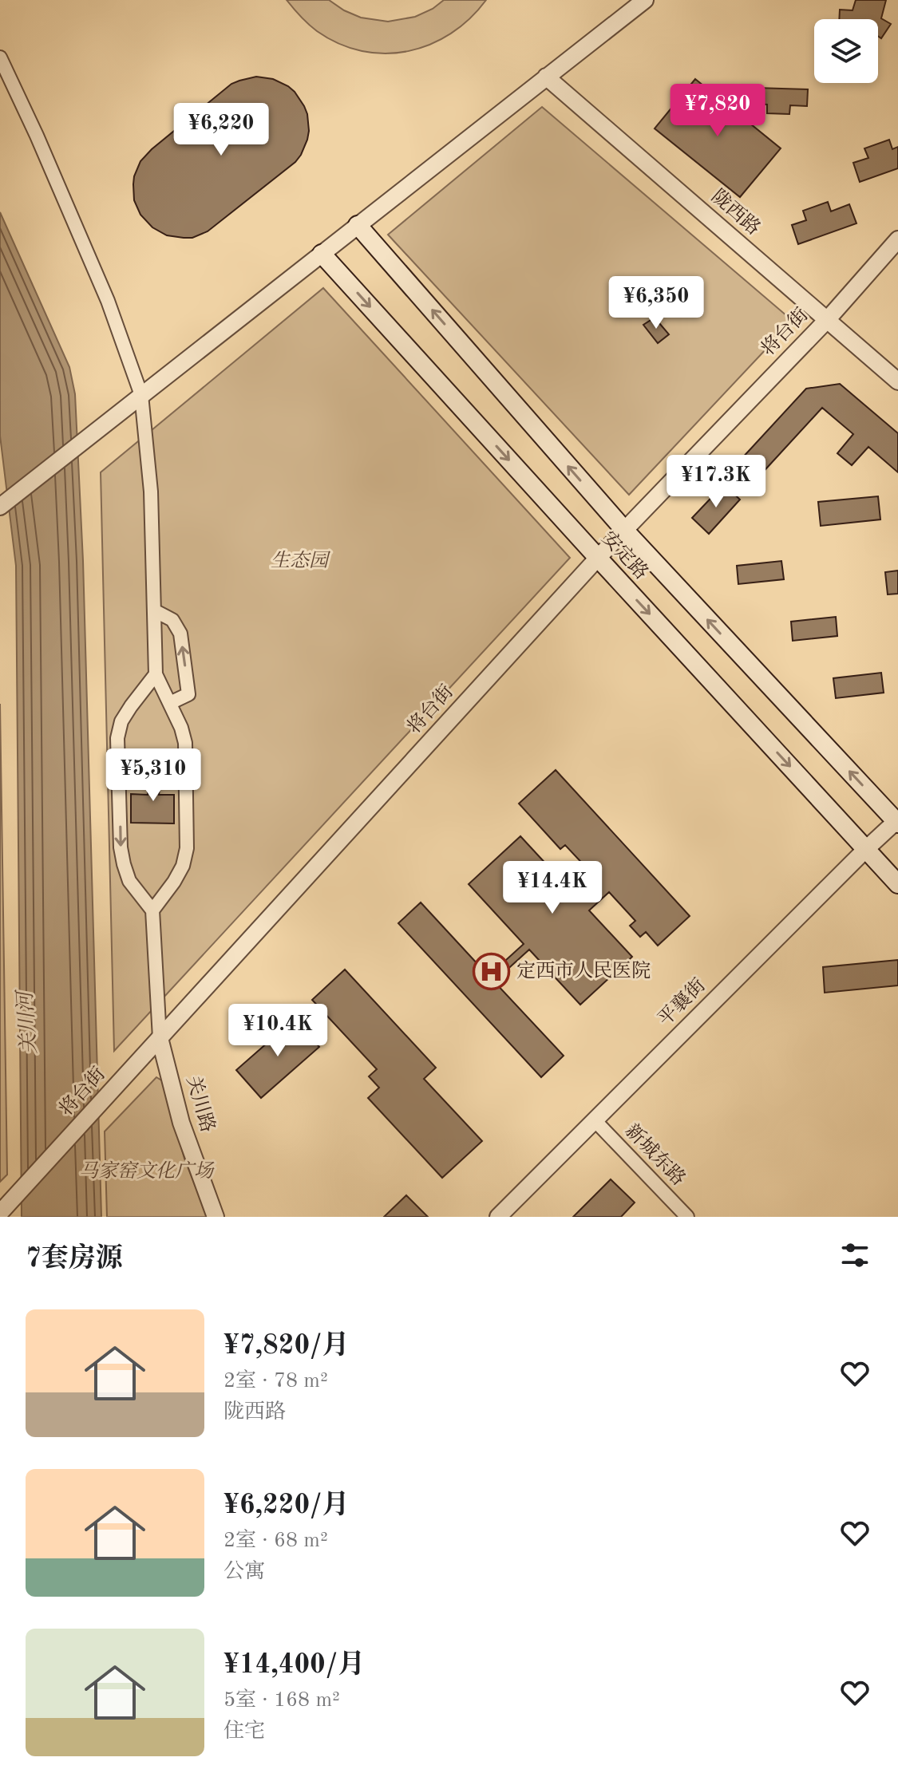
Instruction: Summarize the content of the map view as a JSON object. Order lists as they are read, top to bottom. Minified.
{"streets":{"main road":["安定路"],"street":["陇西路","将台街","平襄街","关川路","新城东路"]},"crossings":[["陇西路","将台街"],["将台街","安定路"],["将台街","关川路"],["安定路","平襄街"],["平襄街","新城东路"]],"water":["关川河"],"parks":["生态园","马家窑文化广场"],"places":{"hospital":["定西市人民医院"]},"page":{"price":["¥7,820","¥6,220","¥6,350","¥17.3K","¥5,310","¥14.4K","¥10.4K"],"heading":"7套房源","list":[{"name":"¥7,820/月","note":"2室 · 78 m² · 陇西路"},{"name":"¥6,220/月","note":"2室 · 68 m² · 公寓"},{"name":"¥14,400/月","note":"5室 · 168 m² · 住宅"}]}}
